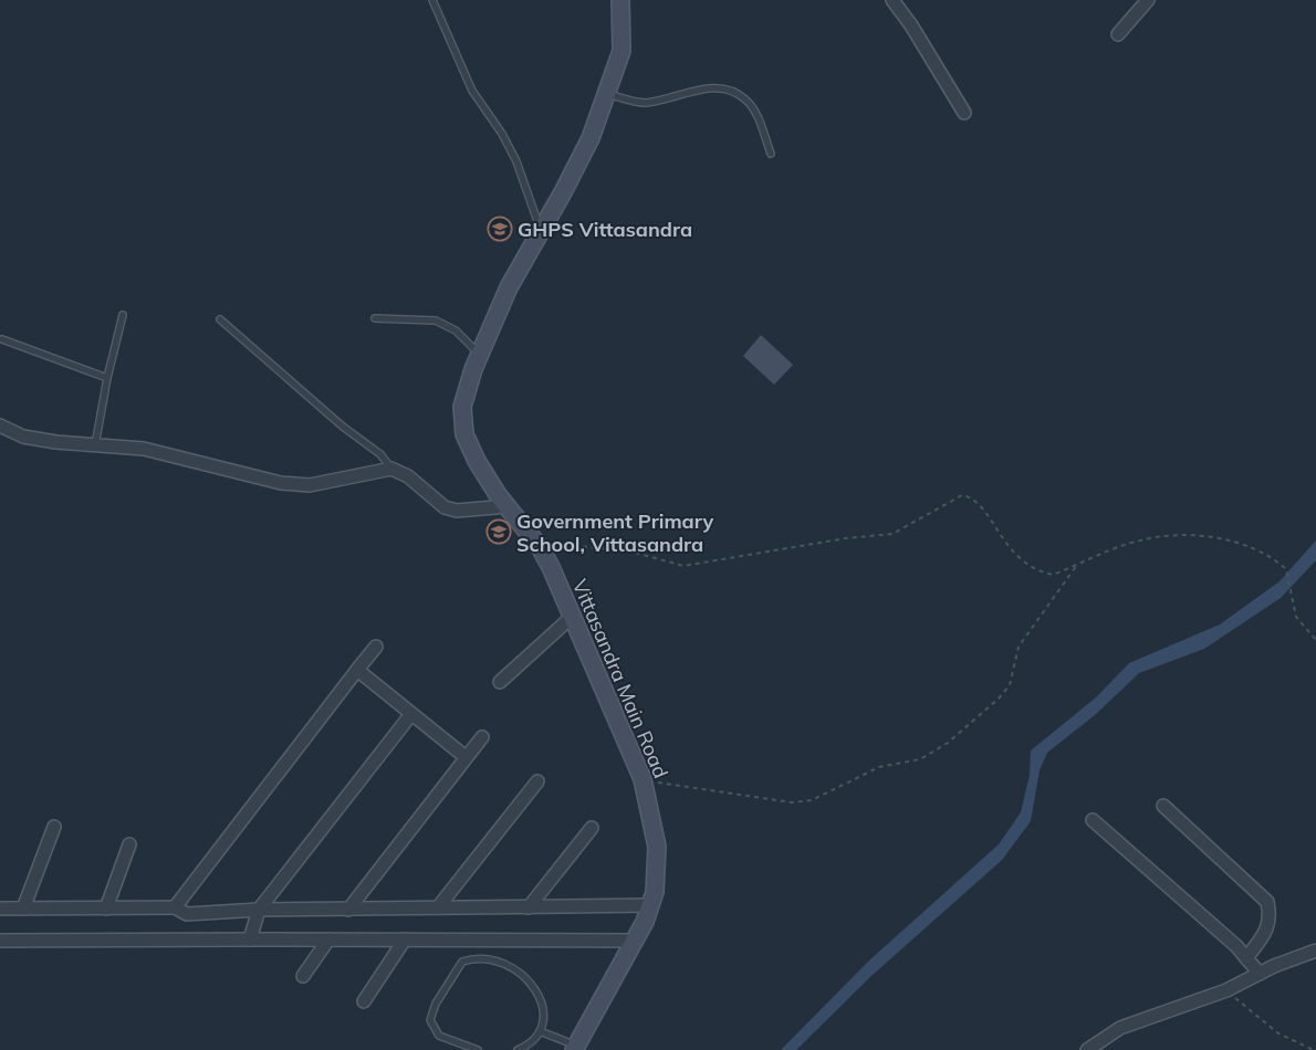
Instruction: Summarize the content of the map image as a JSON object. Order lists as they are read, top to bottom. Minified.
{"streets":{"street":["Vittasandra Main Road"]},"places":{"school or university":["GHPS Vittasandra","Government Primary School, Vittasandra"]}}
